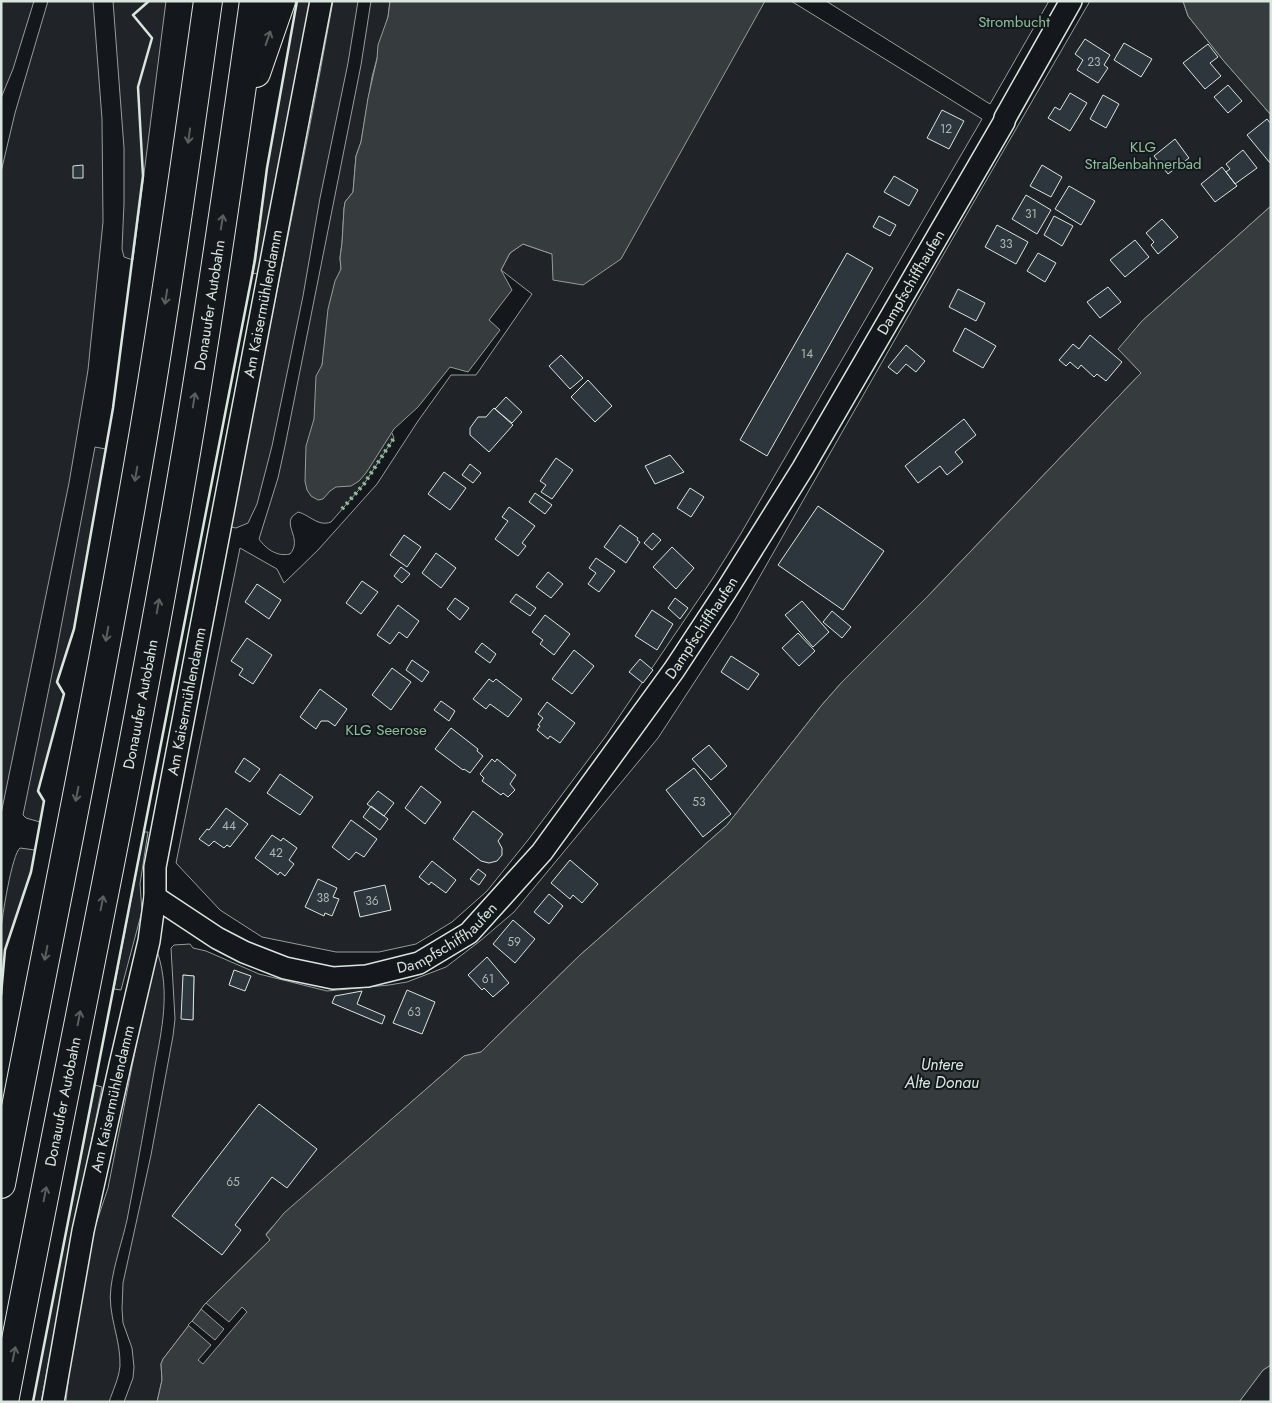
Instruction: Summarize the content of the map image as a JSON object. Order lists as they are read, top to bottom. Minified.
{"streets":{"highway":["Donauufer Autobahn"],"street":["Dampfschiffhaufen","Am Kaisermühlendamm"]},"crossings":[["Dampfschiffhaufen","Am Kaisermühlendamm"]],"water":["Untere Alte Donau"],"parks":["Strombucht","KLG Straßenbahnerbad","KLG Seerose"],"house_numbers":["23","12","31","33","14","53","44","42","38","36","59","61","63","65"]}
